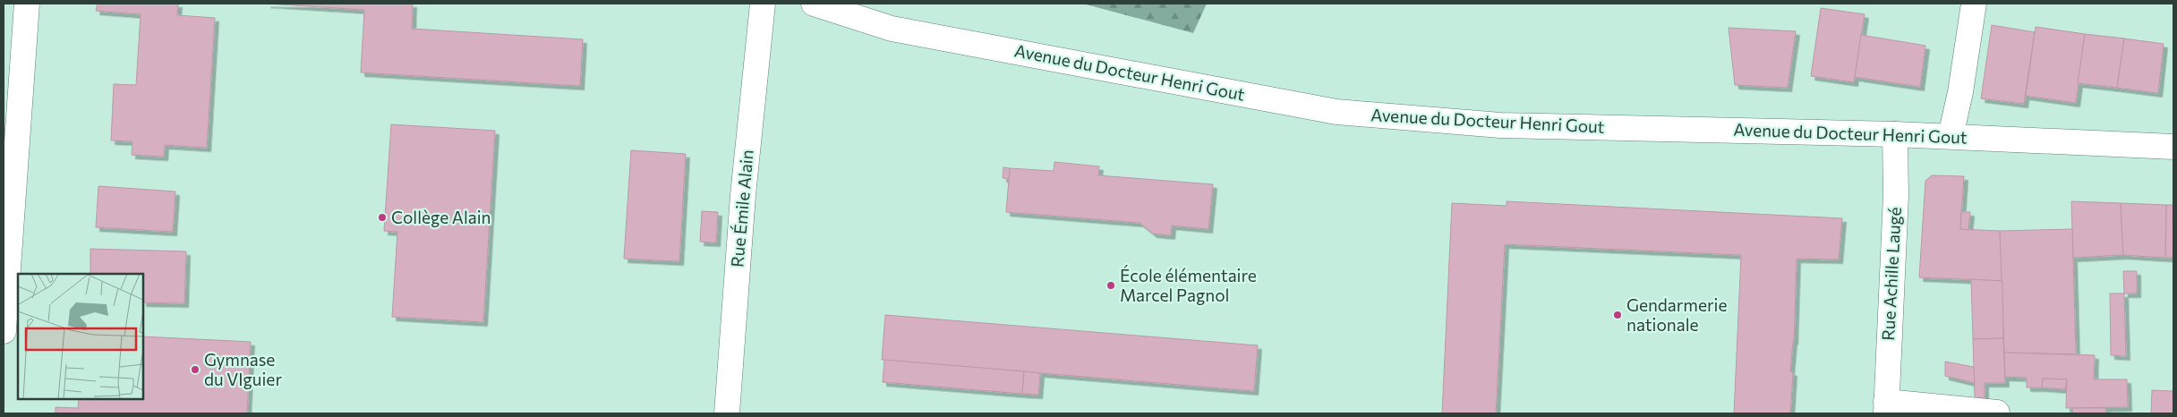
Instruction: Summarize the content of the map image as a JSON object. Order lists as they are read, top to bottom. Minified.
{"streets":{"main road":["Avenue du Docteur Henri Gout","Rue Émile Alain","Rue Achille Laugé"]},"crossings":[["Avenue du Docteur Henri Gout","Rue Achille Laugé"]],"places":["Collège Alain","École élémentaire Marcel Pagnol","Gendarmerie nationale","Gymnase du VIguier"]}
